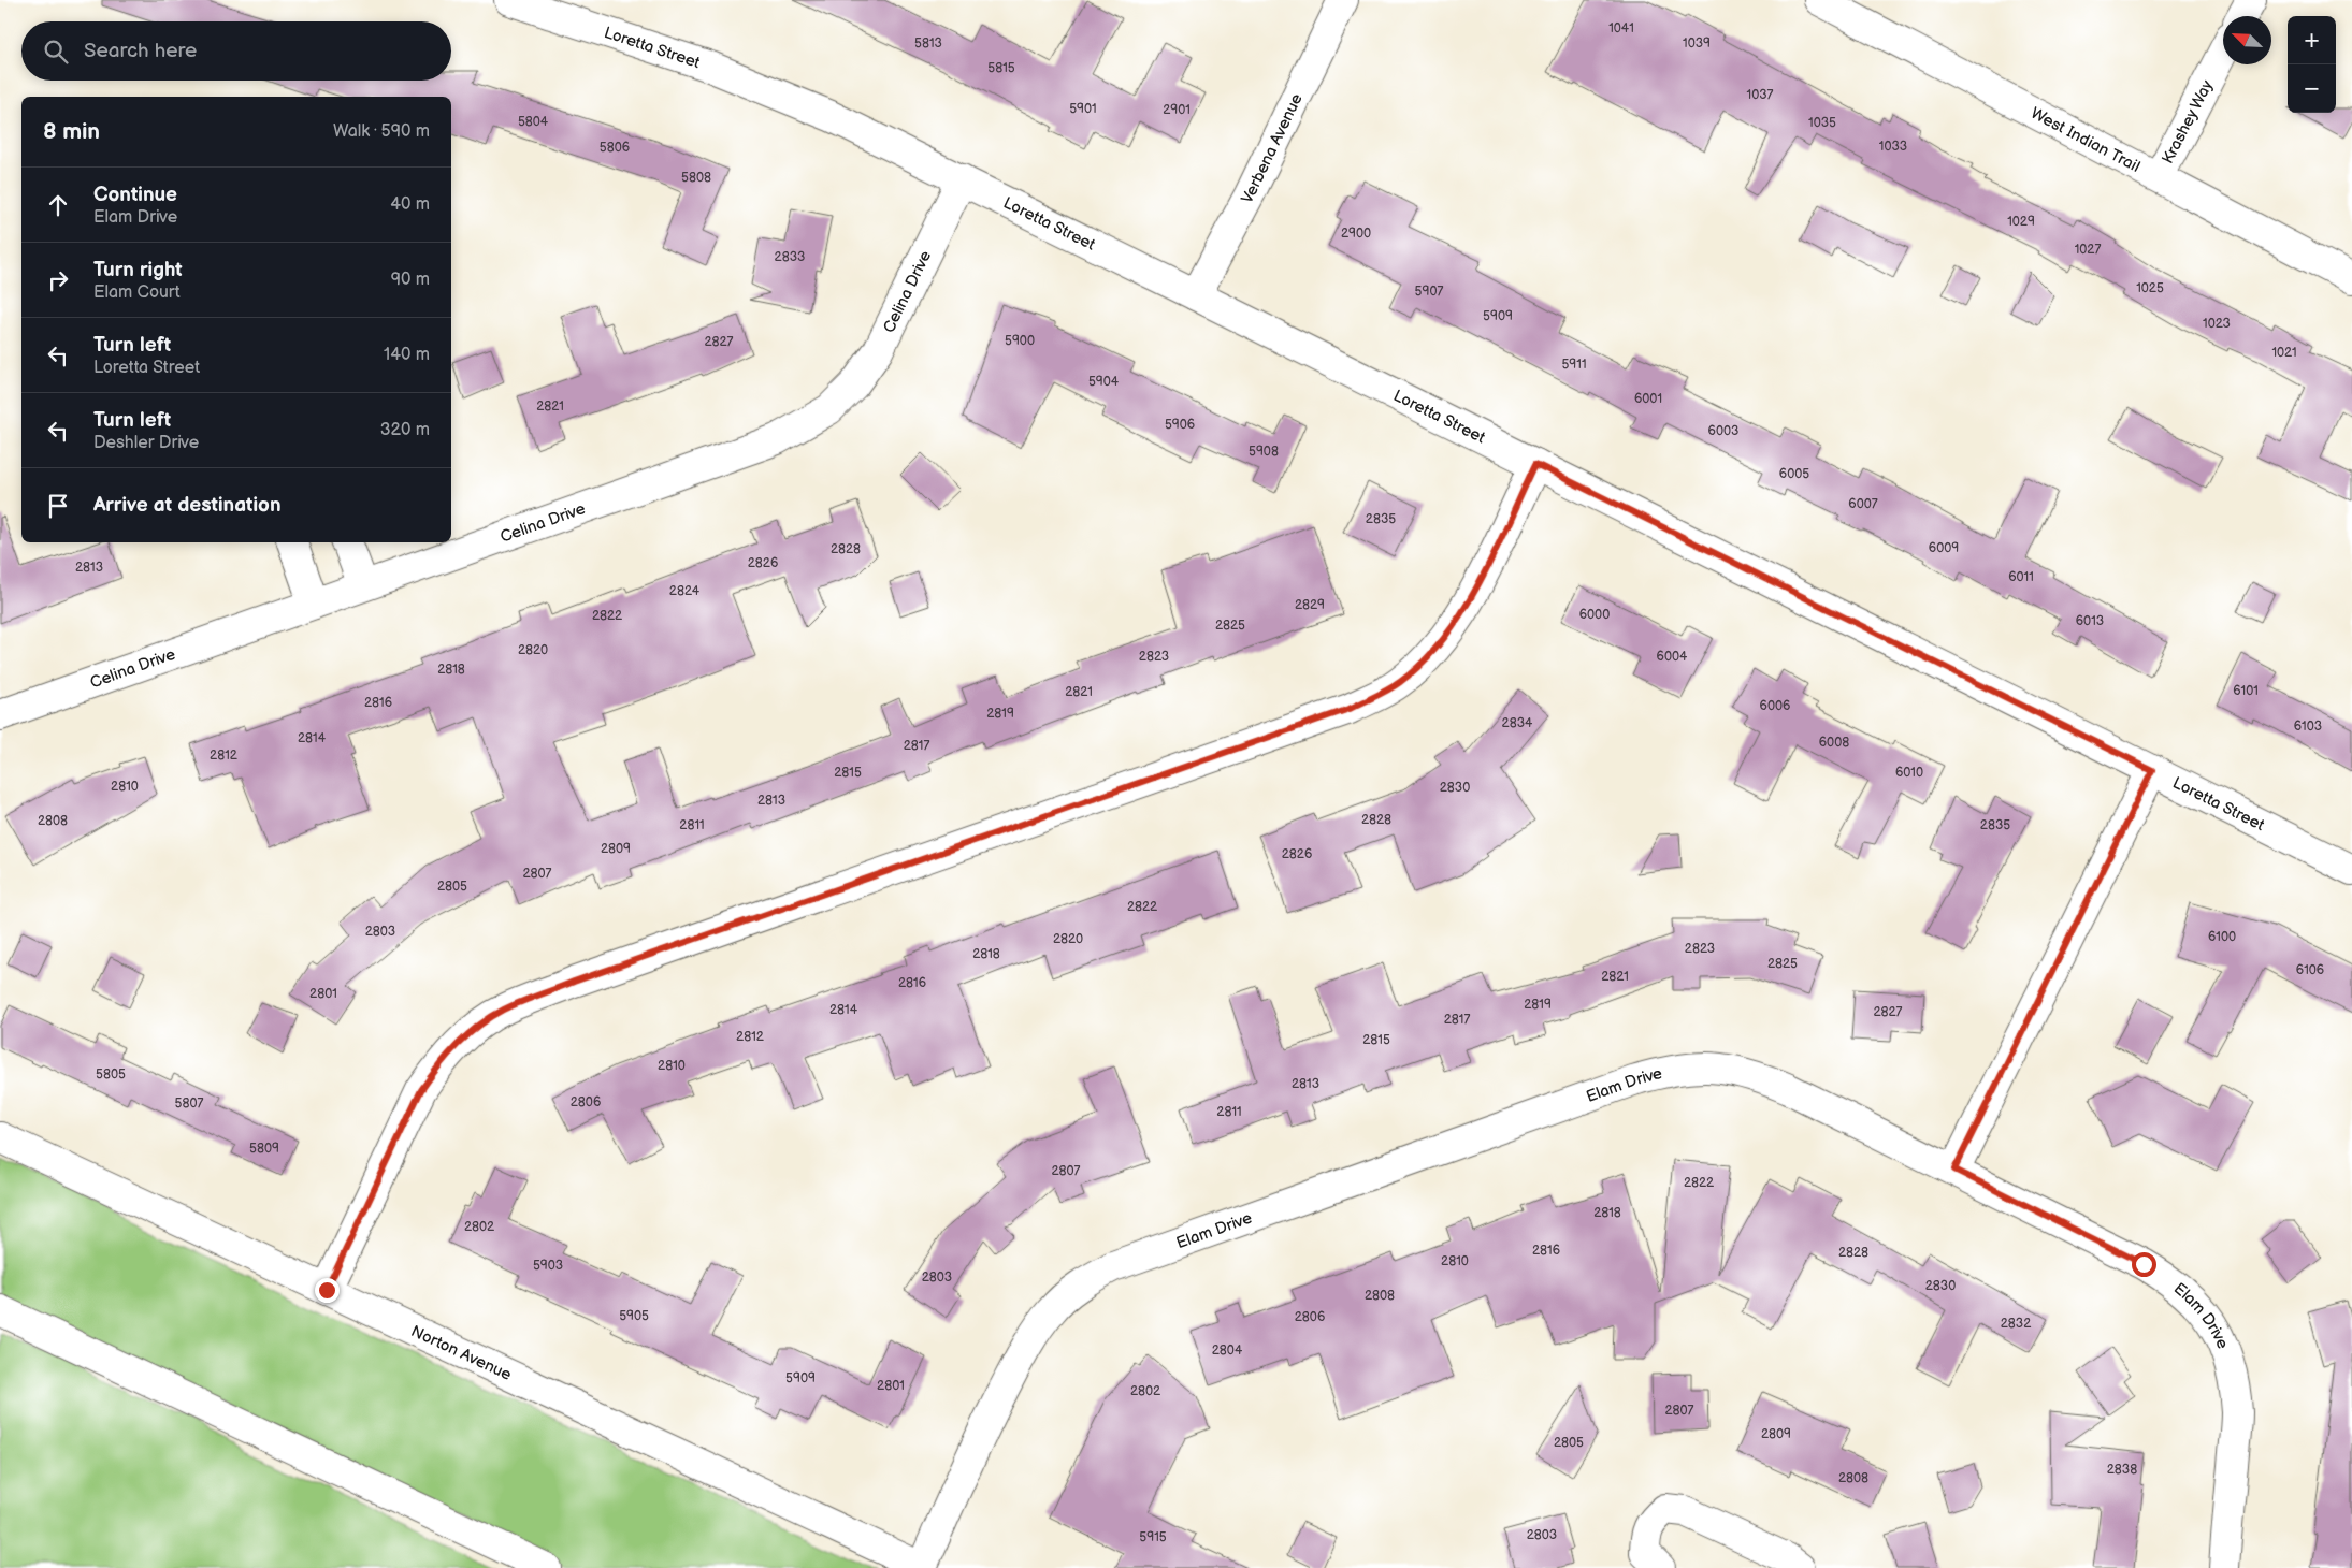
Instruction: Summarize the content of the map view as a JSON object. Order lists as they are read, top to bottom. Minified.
{"streets":{"street":["Loretta Street","Krashey Way","West Indian Trail","Verbena Avenue","Celina Drive","Elam Drive","Norton Avenue"]},"crossings":[["Loretta Street","Verbena Avenue"],["Loretta Street","Celina Drive"],["Krashey Way","West Indian Trail"],["Elam Drive","Norton Avenue"]],"house_numbers":["1041","5813","1039","5815","1037","5901","2901","5804","1035","1033","5806","5808","1029","2900","1027","2833","1025","5907","5909","1023","5900","2827","1021","5911","5904","6001","2821","5906","6003","5908","6005","6007","2835","6009","2828","2826","2813","6011","2824","2829","6000","2822","6013","2825","2820","2823","6004","2818","6101","2821","2816","6006","2819","2834","6103","2814","6008","2817","2812","2815","6010","2810","2830","2813","2828","2808","2811","2835","2809","2826","2807","2805","2822","2803","6100","2820","2823","2818","2825","6106","2821","2816","2801","2819","2814","2827","2817","2812","2815","2810","5805","2813","2806","5807","2811","5809","2807","2822","2818","2802","2816","2828","2810","5903","2803","2830","2808","5905","2806","2832","2804","5909","2801","2802","2807","2809","2805","2838","2808","2803","5915"],"north":"top left","page":{"map_buttons":["+","−"],"search":"Search here","heading":["8 min","Walk · 590 m"],"list":[["Continue","Elam Drive","40 m"],["Turn right","Elam Court","90 m"],["Turn left","Loretta Street","140 m"],["Turn left","Deshler Drive","320 m"],"Arrive at destination"]}}
